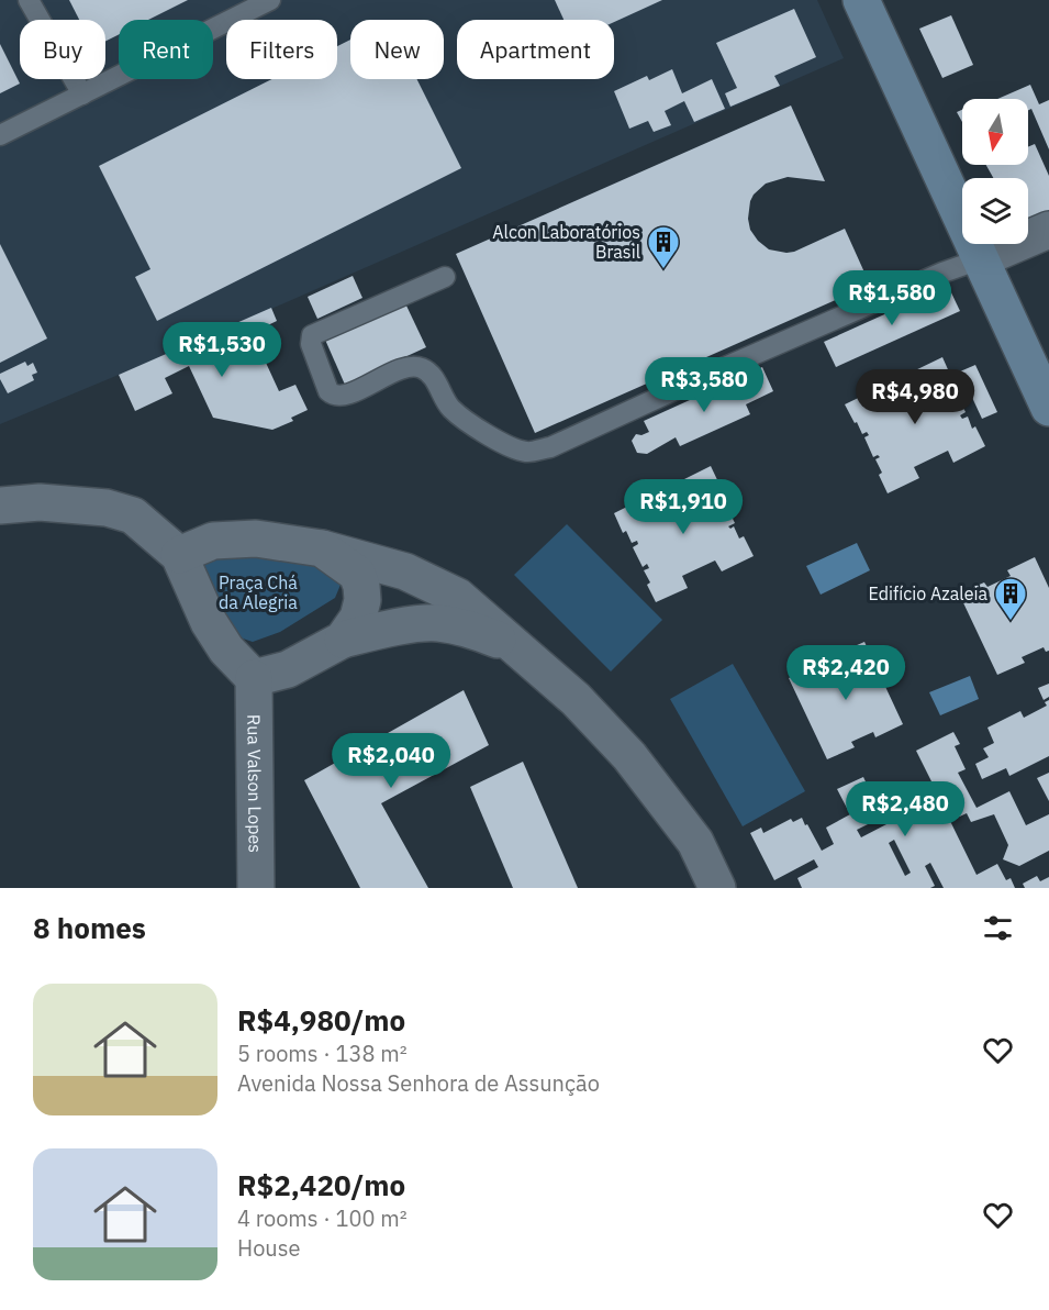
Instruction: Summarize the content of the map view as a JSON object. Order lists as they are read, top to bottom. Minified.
{"streets":{"street":["Rua Valson Lopes"]},"parks":["Praça Chá da Alegria"],"places":{"building":["Alcon Laboratórios Brasil","Edifício Azaleia"]},"north":"bottom","page":{"chip":["Buy","Rent","Filters","New","Apartment"],"price":["R$1,580","R$1,530","R$3,580","R$4,980","R$1,910","R$2,420","R$2,040","R$2,480"],"heading":"8 homes","list":[{"name":"R$4,980/mo","note":"5 rooms · 138 m² · Avenida Nossa Senhora de Assunção"},{"name":"R$2,420/mo","note":"4 rooms · 100 m² · House"}]}}
